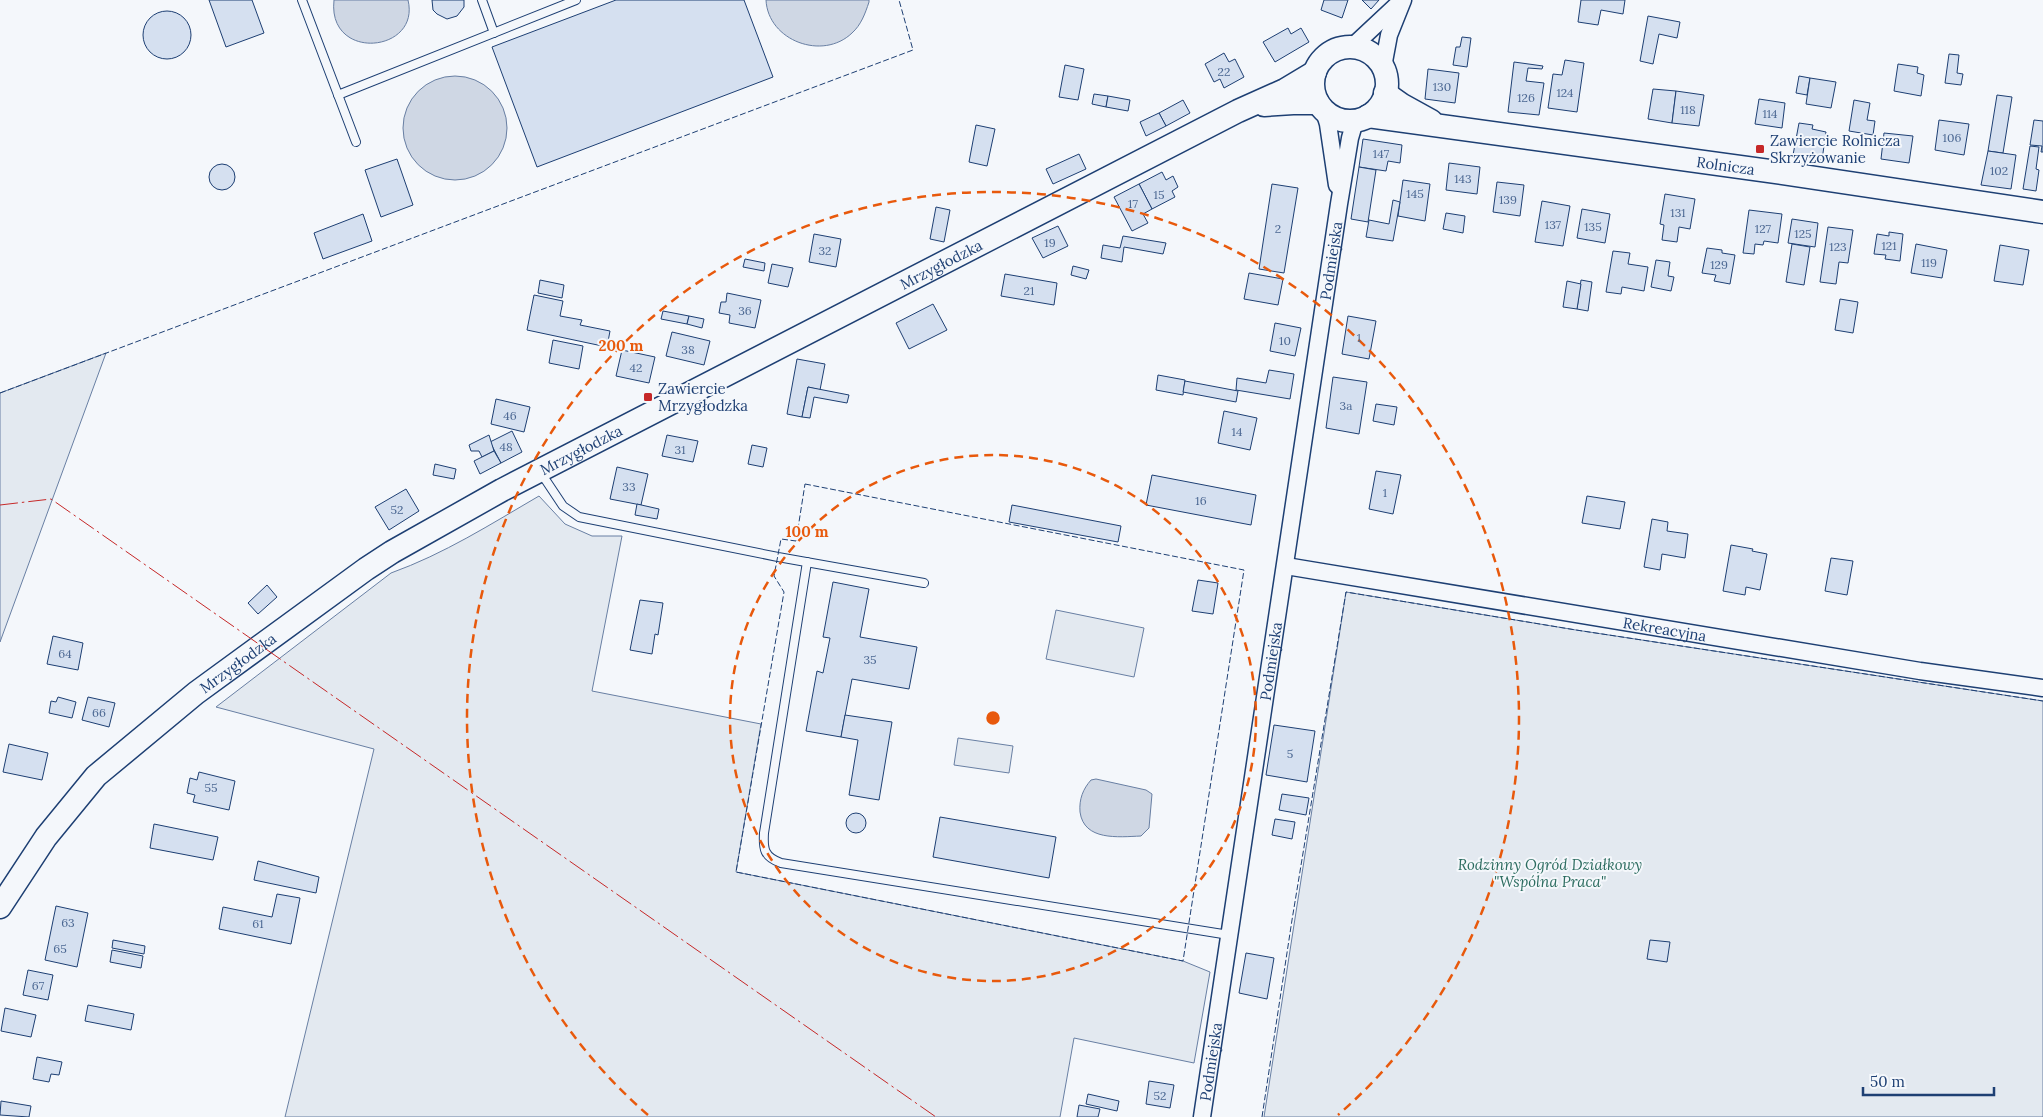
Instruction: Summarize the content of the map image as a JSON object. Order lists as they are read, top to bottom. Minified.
{"streets":{"street":["Rolnicza","Podmiejska","Mrzygłodzka","Rekreacyjna"]},"crossings":[["Rolnicza","Podmiejska"],["Rolnicza","Mrzygłodzka"],["Podmiejska","Mrzygłodzka"],["Podmiejska","Rekreacyjna"]],"parks":["Rodzinny Ogród Działkowy \"Wspólna Praca\""],"places":{"transit":["Zawiercie Rolnicza Skrzyżowanie","Zawiercie Mrzygłodzka"]},"house_numbers":["22","130","124","126","118","114","106","147","102","143","145","15","139","17","131","137","135","2","127","125","19","121","123","32","119","129","21","36","1","10","38","42","3a","46","14","48","31","33","1","16","52","64","35","66","5","55","63","61","65","67","52"],"scale_bar":"50 m","rings":["200 m","100 m"]}
